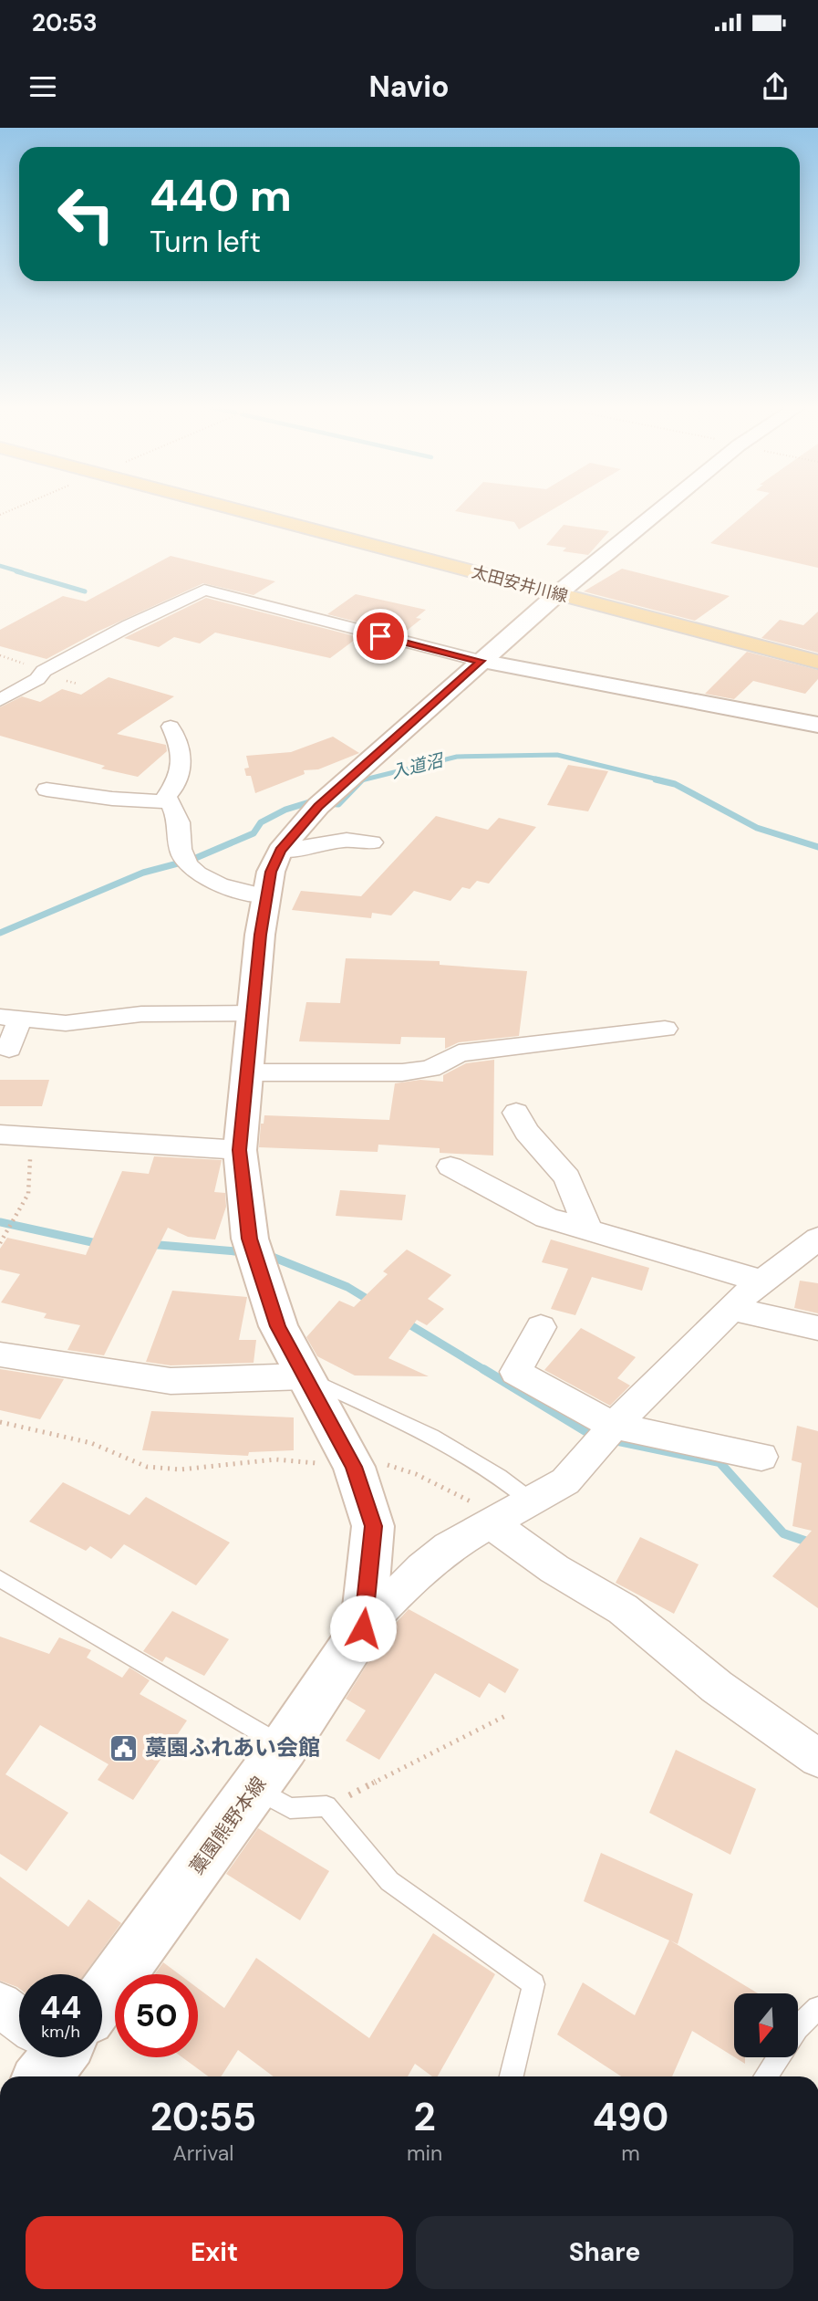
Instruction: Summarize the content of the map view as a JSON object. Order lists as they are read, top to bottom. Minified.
{"streets":{"main road":["太田安井川線","藁園熊野本線"]},"crossings":[["太田安井川線","藁園熊野本線"]],"water":["入道沼"],"places":{"public building":["藁園ふれあい会館"]},"north":"bottom","page":{"status":"20:53","header":"Navio","turn":["440 m","Turn left"],"speed":"44 km/h","limit":"50","eta":["20:55","Arrival","2","min","490","m"],"buttons":["Exit","Share"]}}
